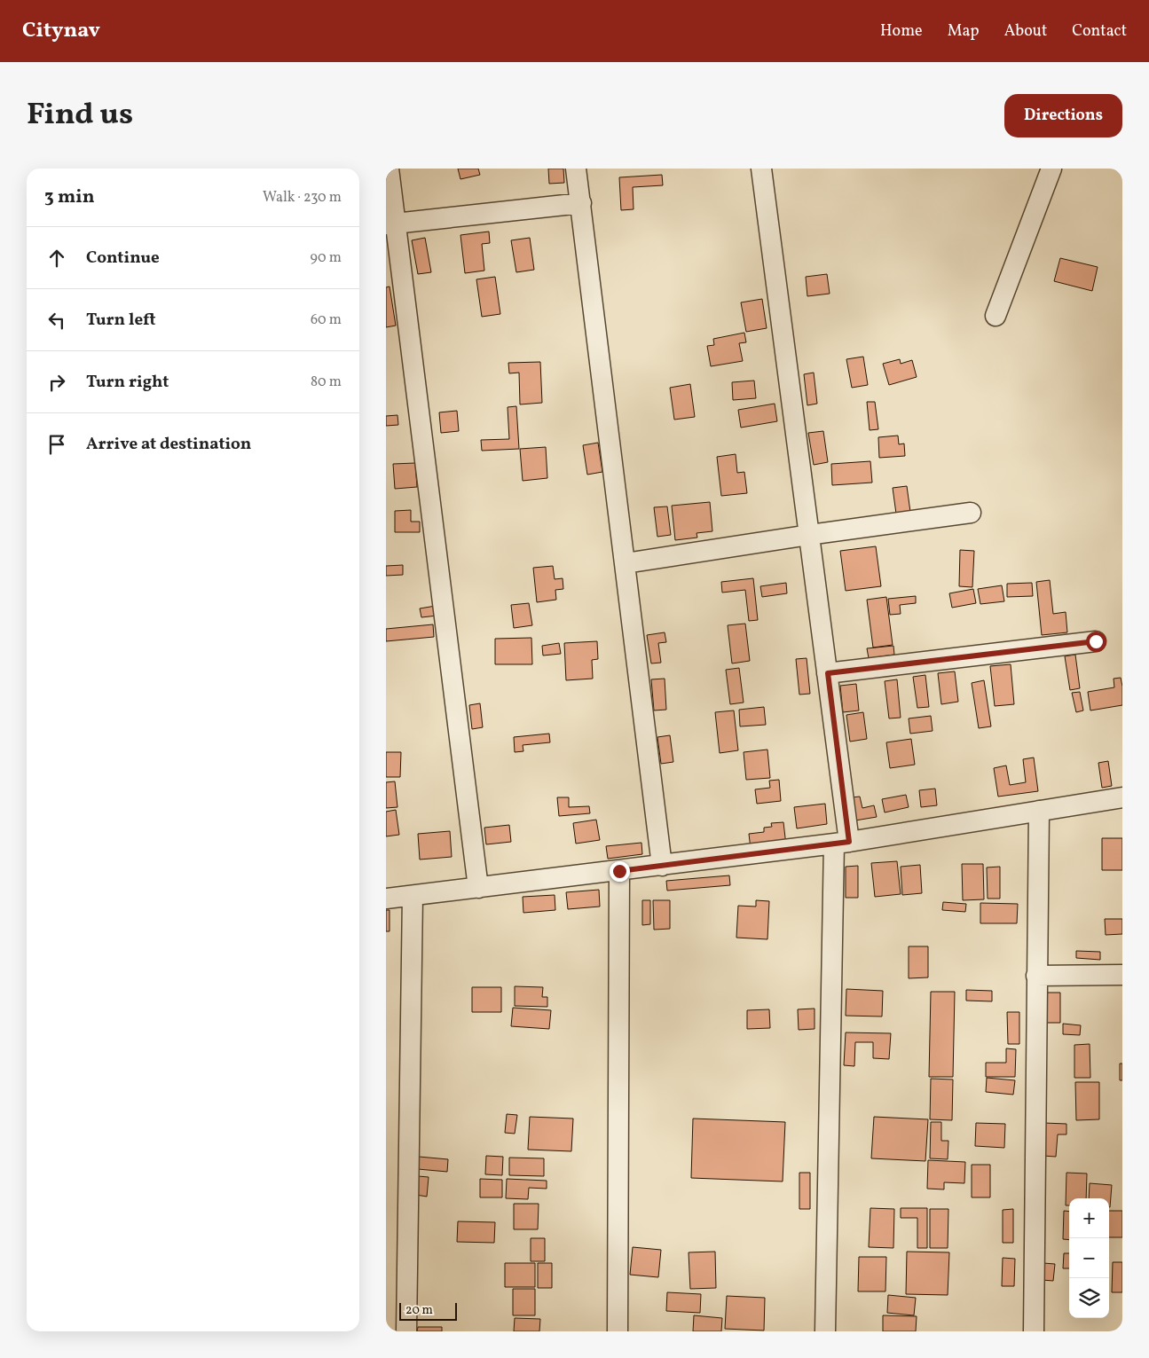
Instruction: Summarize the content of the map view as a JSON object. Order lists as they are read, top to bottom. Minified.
{"scale_bar":"20 m","page":{"header":"Citynav","nav":["Home","Map","About","Contact"],"title":"Find us","buttons":"Directions","heading":["3 min","Walk · 230 m"],"list":[["Continue","90 m"],["Turn left","60 m"],["Turn right","80 m"],"Arrive at destination"],"map_buttons":["+","−"],"scale":"20 m"}}
